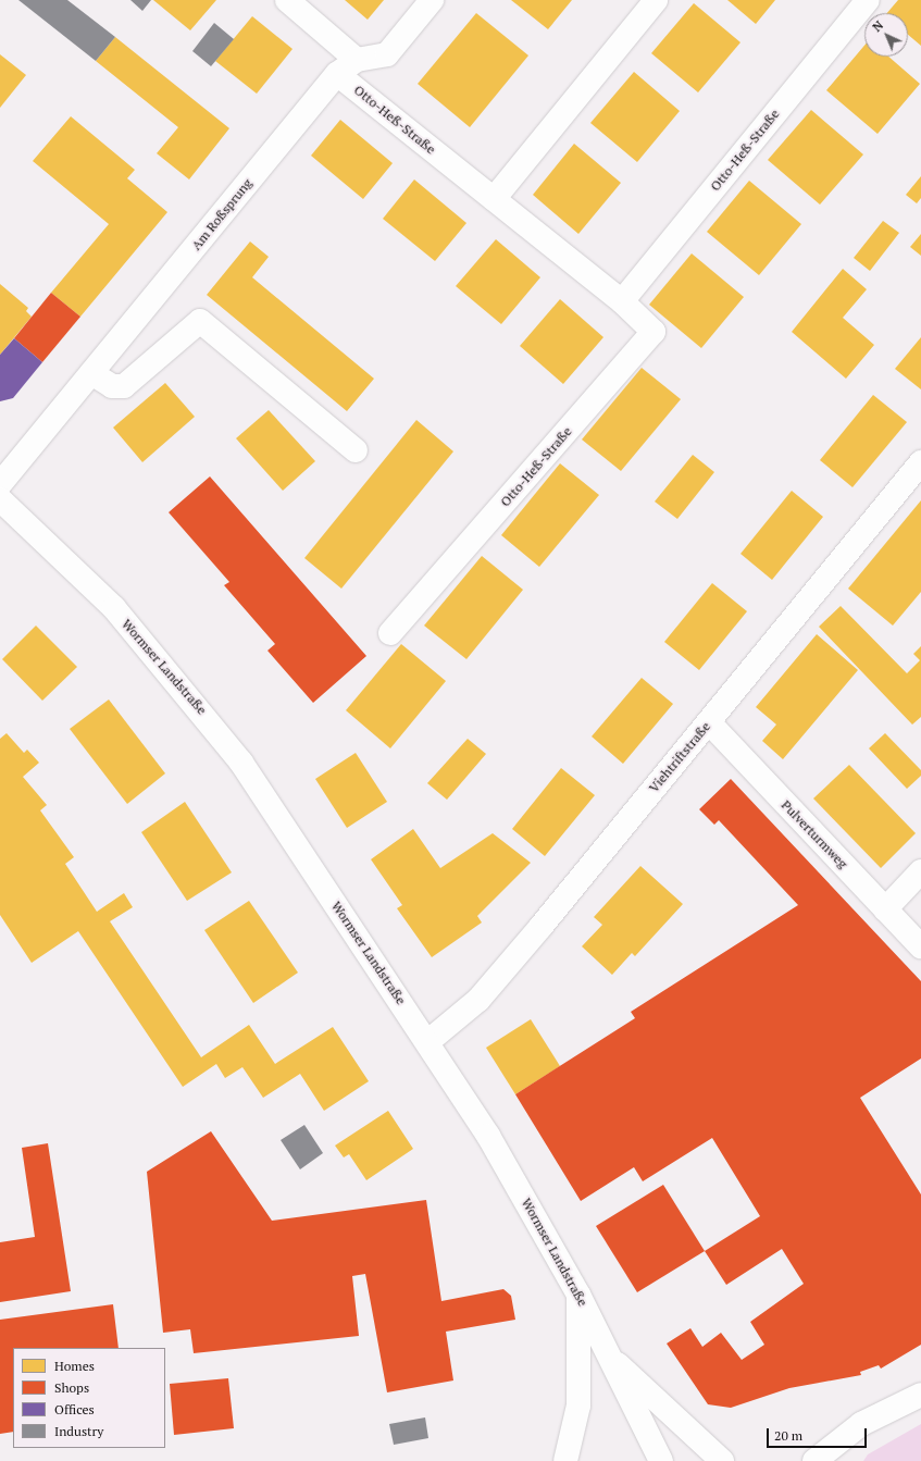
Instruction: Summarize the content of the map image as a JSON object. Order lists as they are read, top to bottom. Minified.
{"streets":{"street":["Otto-Heß-Straße","Am Roßsprung","Wormser Landstraße","Viehtriftstraße","Pulverturmweg"]},"crossings":[["Otto-Heß-Straße","Am Roßsprung"],["Wormser Landstraße","Viehtriftstraße"],["Viehtriftstraße","Pulverturmweg"]],"legend":["Homes","Shops","Offices","Industry"],"scale_bar":"20 m","north":"top left"}
